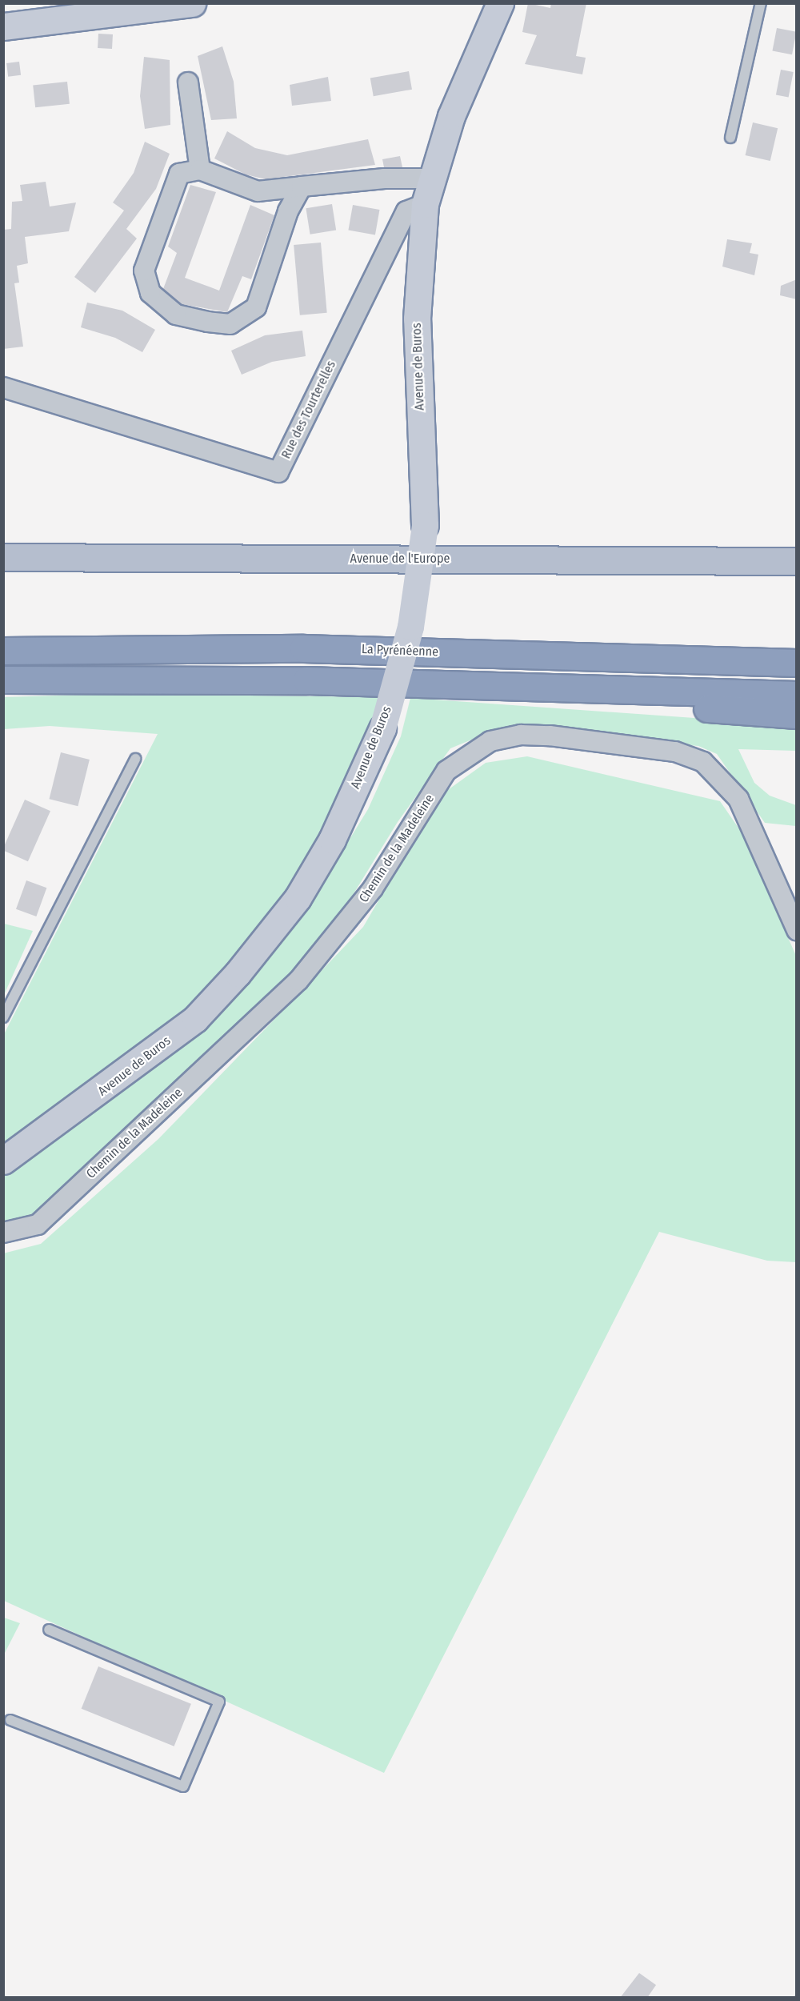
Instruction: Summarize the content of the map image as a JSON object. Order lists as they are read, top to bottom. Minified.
{"streets":{"highway":["La Pyrénéenne"],"main road":["Avenue de l'Europe"],"street":["Avenue de Buros","Rue des Tourterelles","Chemin de la Madeleine"]},"crossings":[["Avenue de Buros","Rue des Tourterelles"]]}
